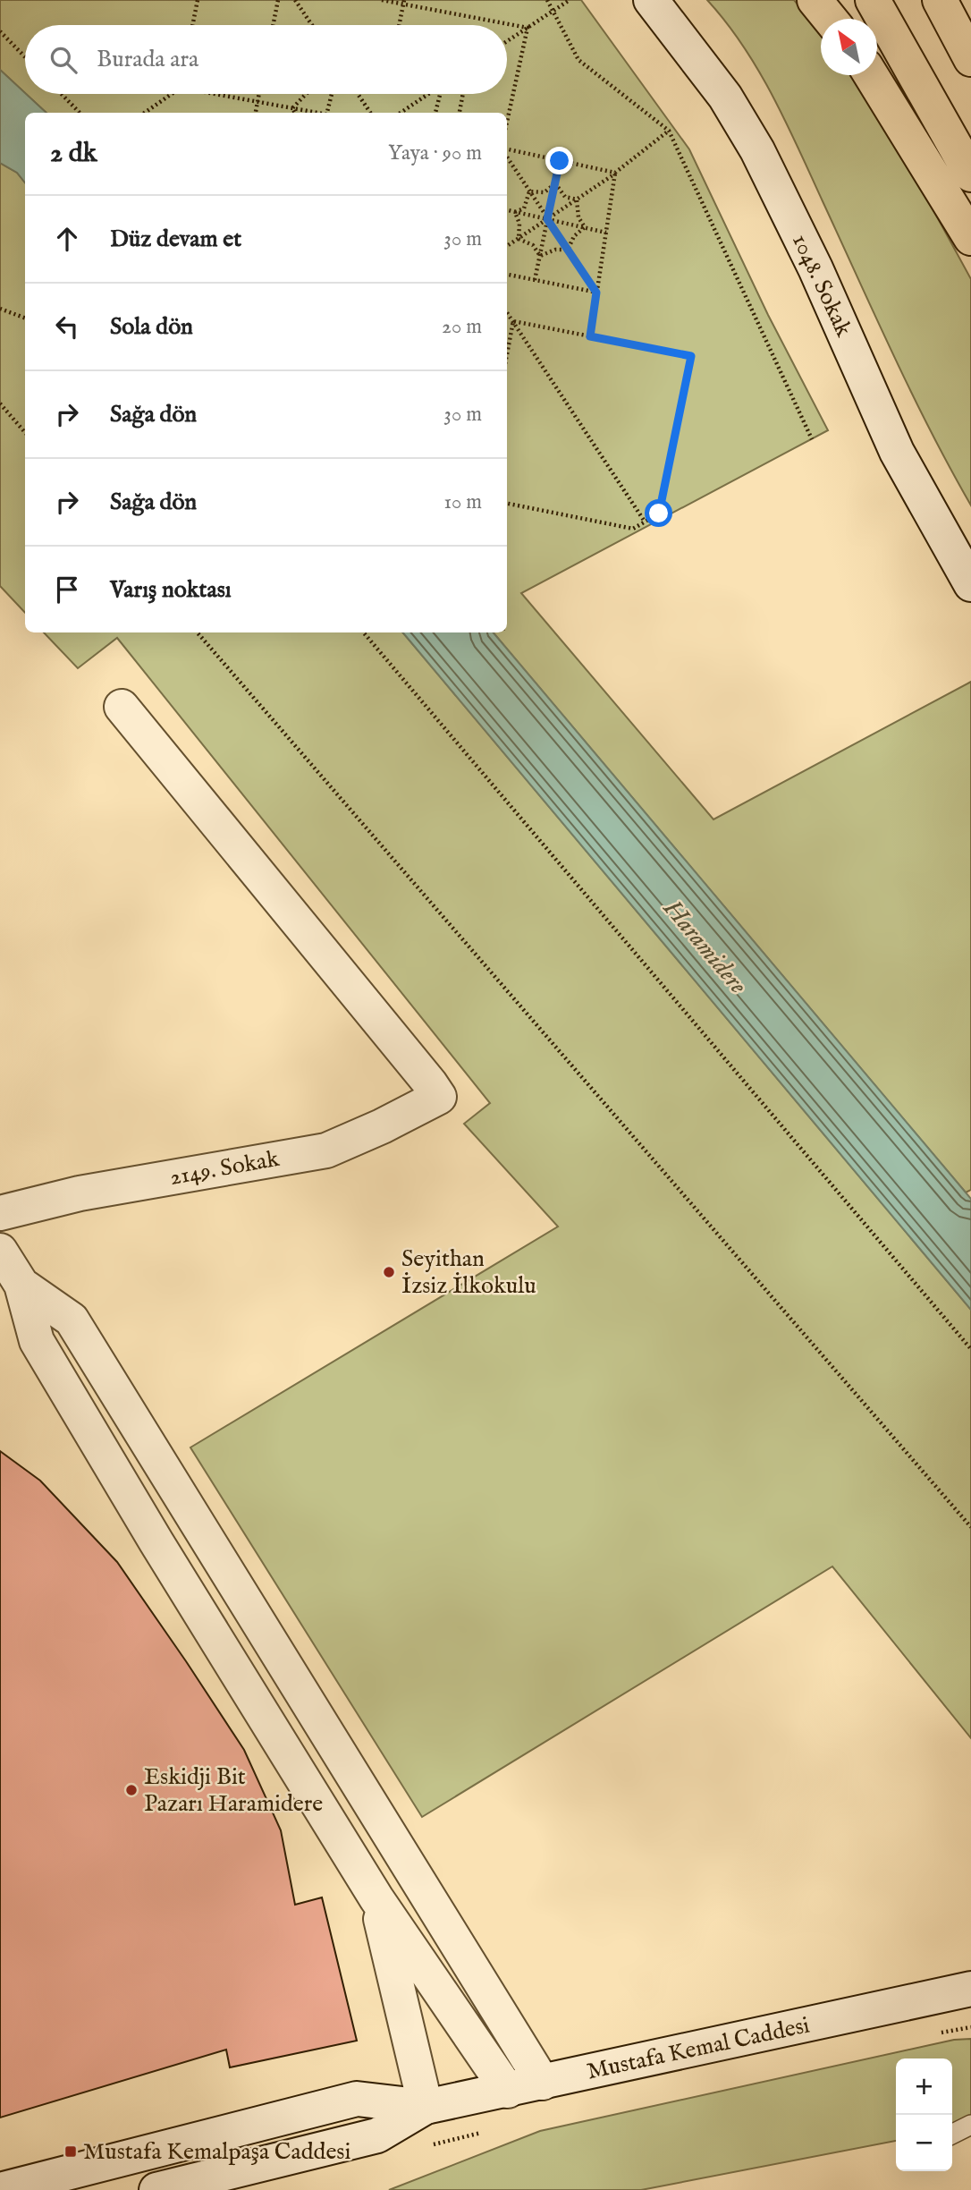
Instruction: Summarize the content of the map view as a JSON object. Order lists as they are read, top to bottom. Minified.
{"streets":{"street":["1048. Sokak","2149. Sokak","Mustafa Kemal Caddesi"]},"water":["Haramidere"],"places":{"other":["Seyithan İzsiz İlkokulu","Eskidji Bit Pazarı Haramidere"],"transit":["Mustafa Kemalpaşa Caddesi"]},"north":"top left","page":{"search":"Burada ara","heading":["2 dk","Yaya · 90 m"],"list":[["Düz devam et","30 m"],["Sola dön","20 m"],["Sağa dön","30 m"],["Sağa dön","10 m"],"Varış noktası"],"map_buttons":["+","−"]}}
